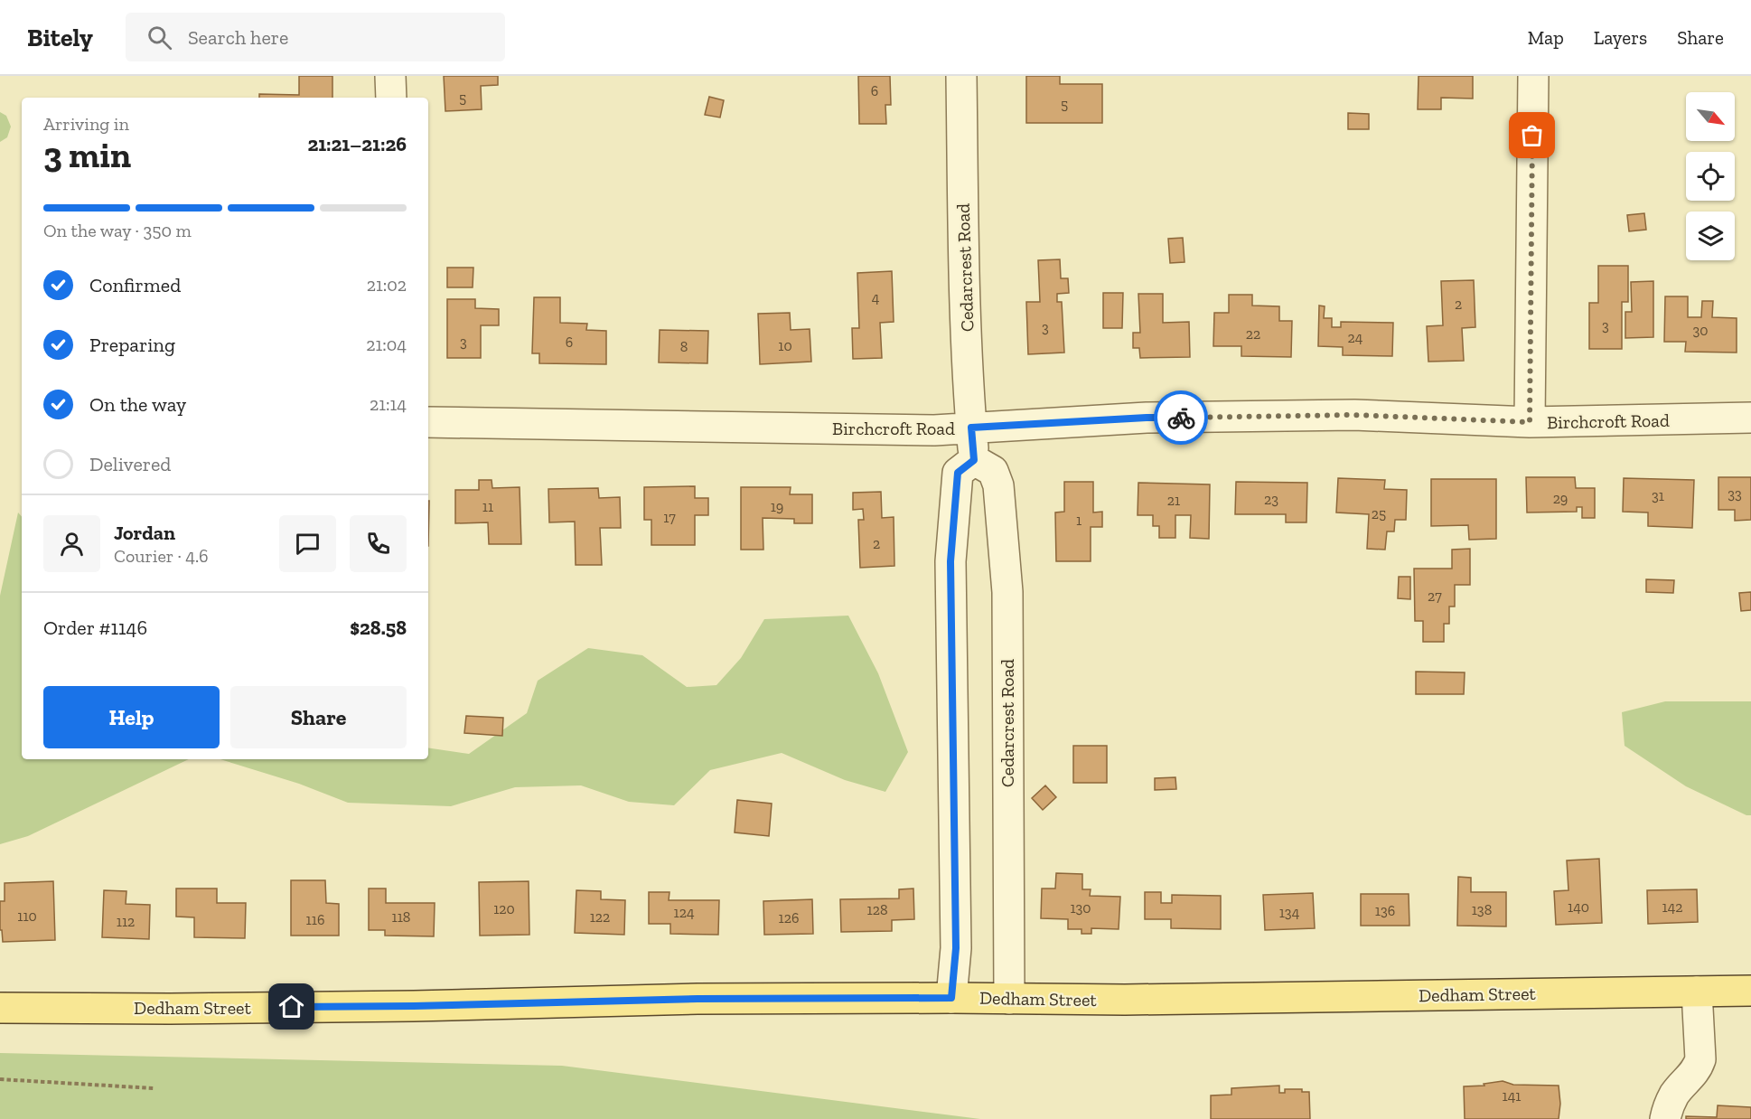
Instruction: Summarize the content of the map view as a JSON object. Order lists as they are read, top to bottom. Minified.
{"streets":{"main road":["Dedham Street"],"street":["Cedarcrest Road","Birchcroft Road"]},"crossings":[["Cedarcrest Road","Birchcroft Road"],["Cedarcrest Road","Dedham Street"]],"house_numbers":["6","5","5","4","2","3","3","30","22","24","3","6","10","8","33","31","29","23","21","11","19","25","17","1","2","27","140","142","130","120","128","138","136","124","134","110","118","122","126","116","112","141"],"north":"bottom right","page":{"header":"Bitely","search":"Search here","nav":["Map","Layers","Share"],"heading":["3 min","Arriving in","21:21–21:26"],"panel":["Jordan","Courier · 4.6","Order #1146","$28.58"],"bar":"On the way · 350 m","list":[["Confirmed","21:02"],["Preparing","21:04"],["On the way","21:14"],"Delivered"],"buttons":["Help","Share"]}}
